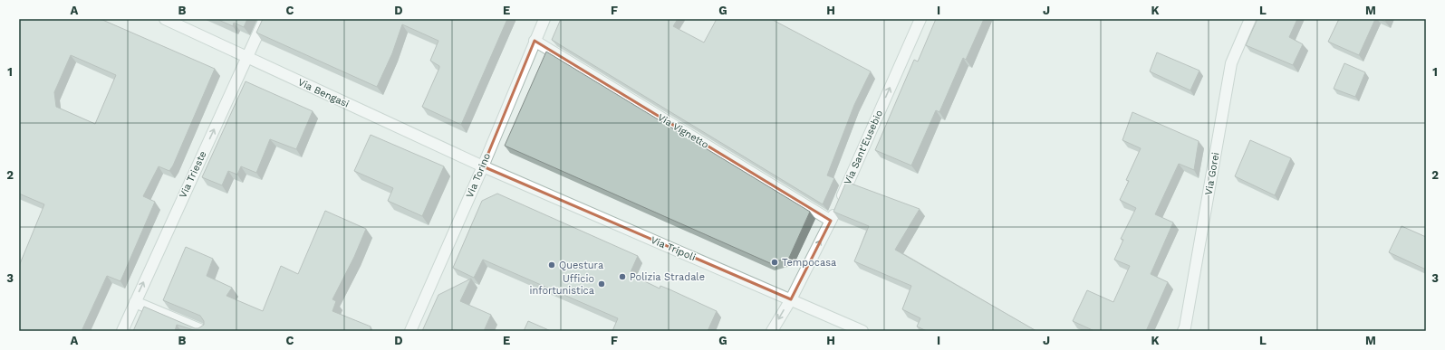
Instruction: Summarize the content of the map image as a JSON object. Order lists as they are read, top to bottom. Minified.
{"streets":{"street":["Via Bengasi","Via Vignetto","Via Sant'Eusebio","Via Gorei","Via Trieste","Via Torino","Via Tripoli"]},"crossings":[["Via Bengasi","Via Trieste"],["Via Bengasi","Via Torino"],["Via Bengasi","Via Tripoli"],["Via Vignetto","Via Sant'Eusebio"],["Via Vignetto","Via Torino"],["Via Sant'Eusebio","Via Tripoli"],["Via Torino","Via Tripoli"]],"one_way":["Via Trieste"],"places":["Tempocasa","Questura","Polizia Stradale","Ufficio infortunistica"],"grid":{"columns":["A","B","C","D","E","F","G","H","I","J","K","L","M"],"rows":["1","2","3"]}}
